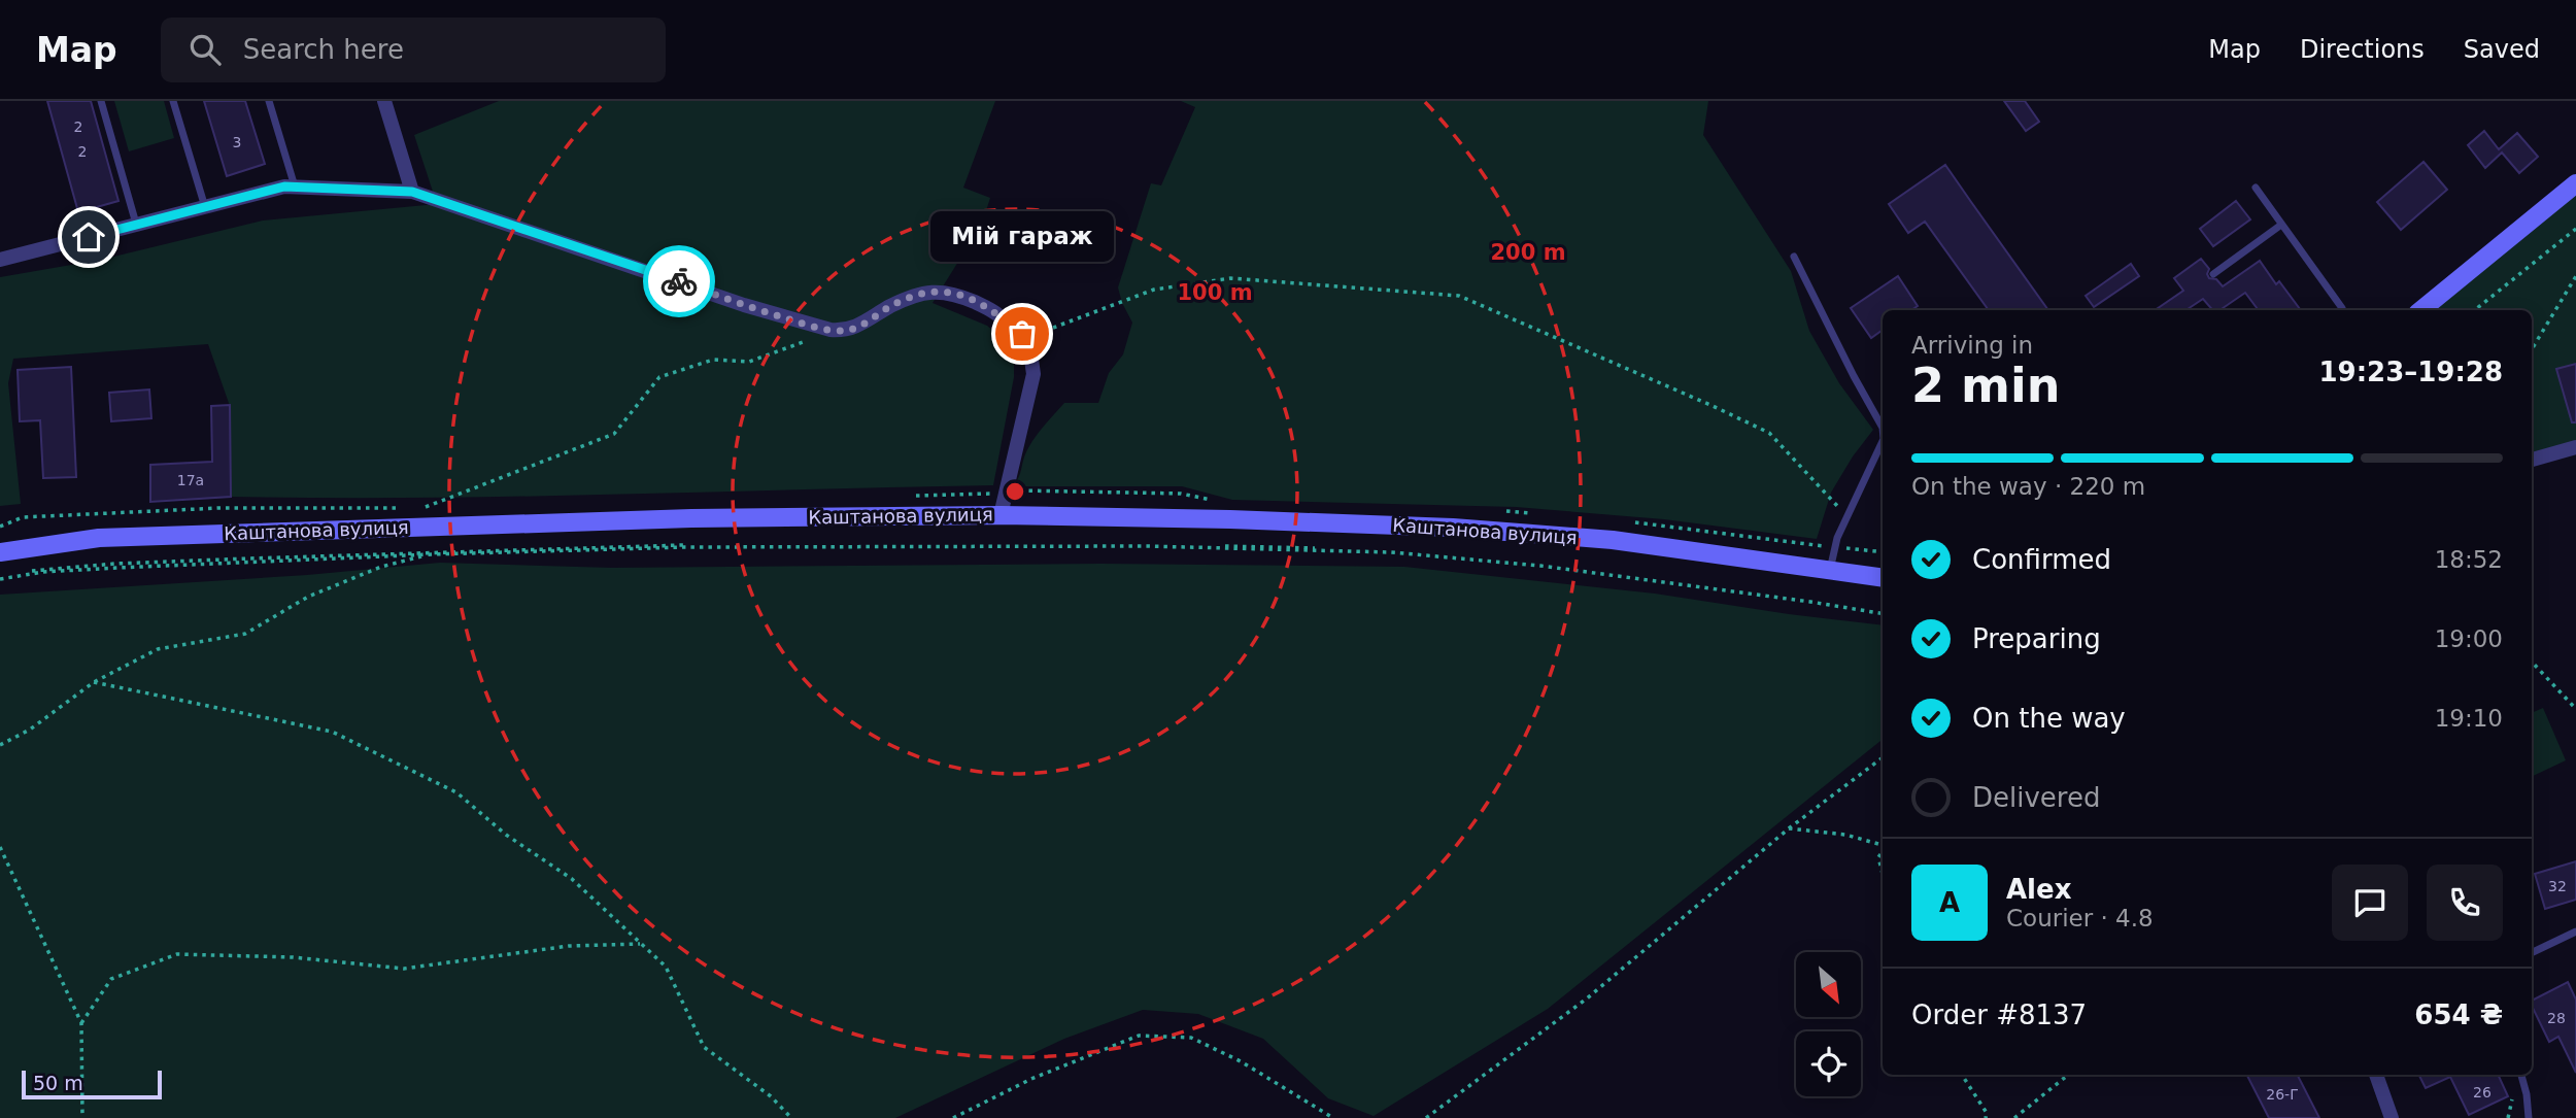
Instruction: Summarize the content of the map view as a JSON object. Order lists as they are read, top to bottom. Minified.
{"streets":{"main road":["Каштанова вулиця"]},"places":["Мій гараж"],"house_numbers":["2","3","2","17а","32","28","26","26-Г"],"scale_bar":"50 m","north":"bottom right","page":{"header":"Map","search":"Search here","nav":["Map","Directions","Saved"],"bubble":"Мій гараж","heading":["2 min","Arriving in","19:23–19:28"],"panel":["Alex","Courier · 4.8","Order #8137","654 ₴"],"bar":"On the way · 220 m","list":[["Confirmed","18:52"],["Preparing","19:00"],["On the way","19:10"],"Delivered"],"round":"A","scale":"50 m"},"rings":["200 m","100 m"]}
